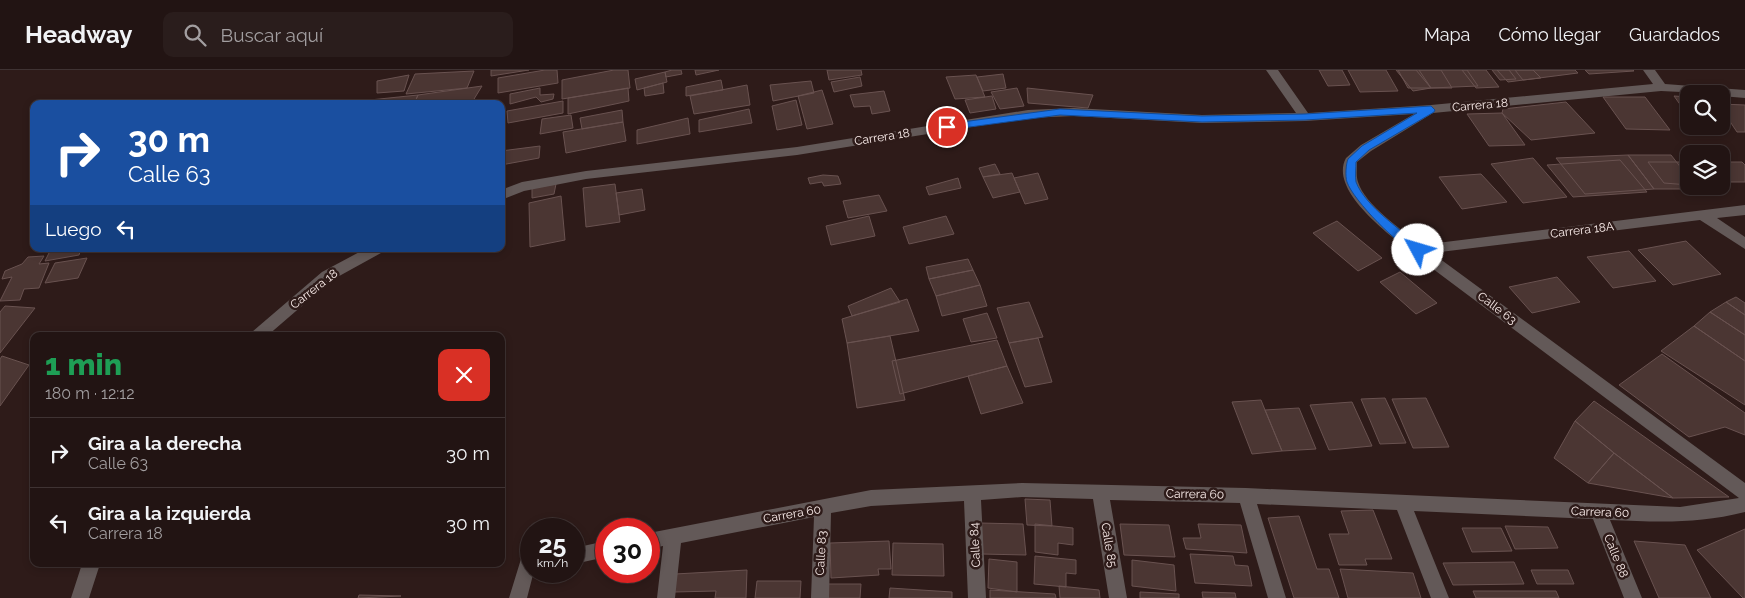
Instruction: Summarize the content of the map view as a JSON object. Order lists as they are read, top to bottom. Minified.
{"streets":{"street":["Carrera 18","Carrera 18A","Calle 63","Carrera 60","Calle 84","Calle 85","Calle 83","Calle 88"]},"crossings":[["Carrera 18","Calle 63"],["Carrera 18A","Calle 63"],["Carrera 60","Calle 84"],["Carrera 60","Calle 85"],["Carrera 60","Calle 83"],["Carrera 60","Calle 88"]],"page":{"header":"Headway","search":"Buscar aquí","nav":["Mapa","Cómo llegar","Guardados"],"turn":["30 m","Calle 63"],"then":"Luego","heading":["1 min","180 m · 12:12"],"list":[{"name":"Gira a la derecha","note":"Calle 63","value":"30 m"},{"name":"Gira a la izquierda","note":"Carrera 18","value":"30 m"}],"speed":"25 km/h","limit":"30"}}
